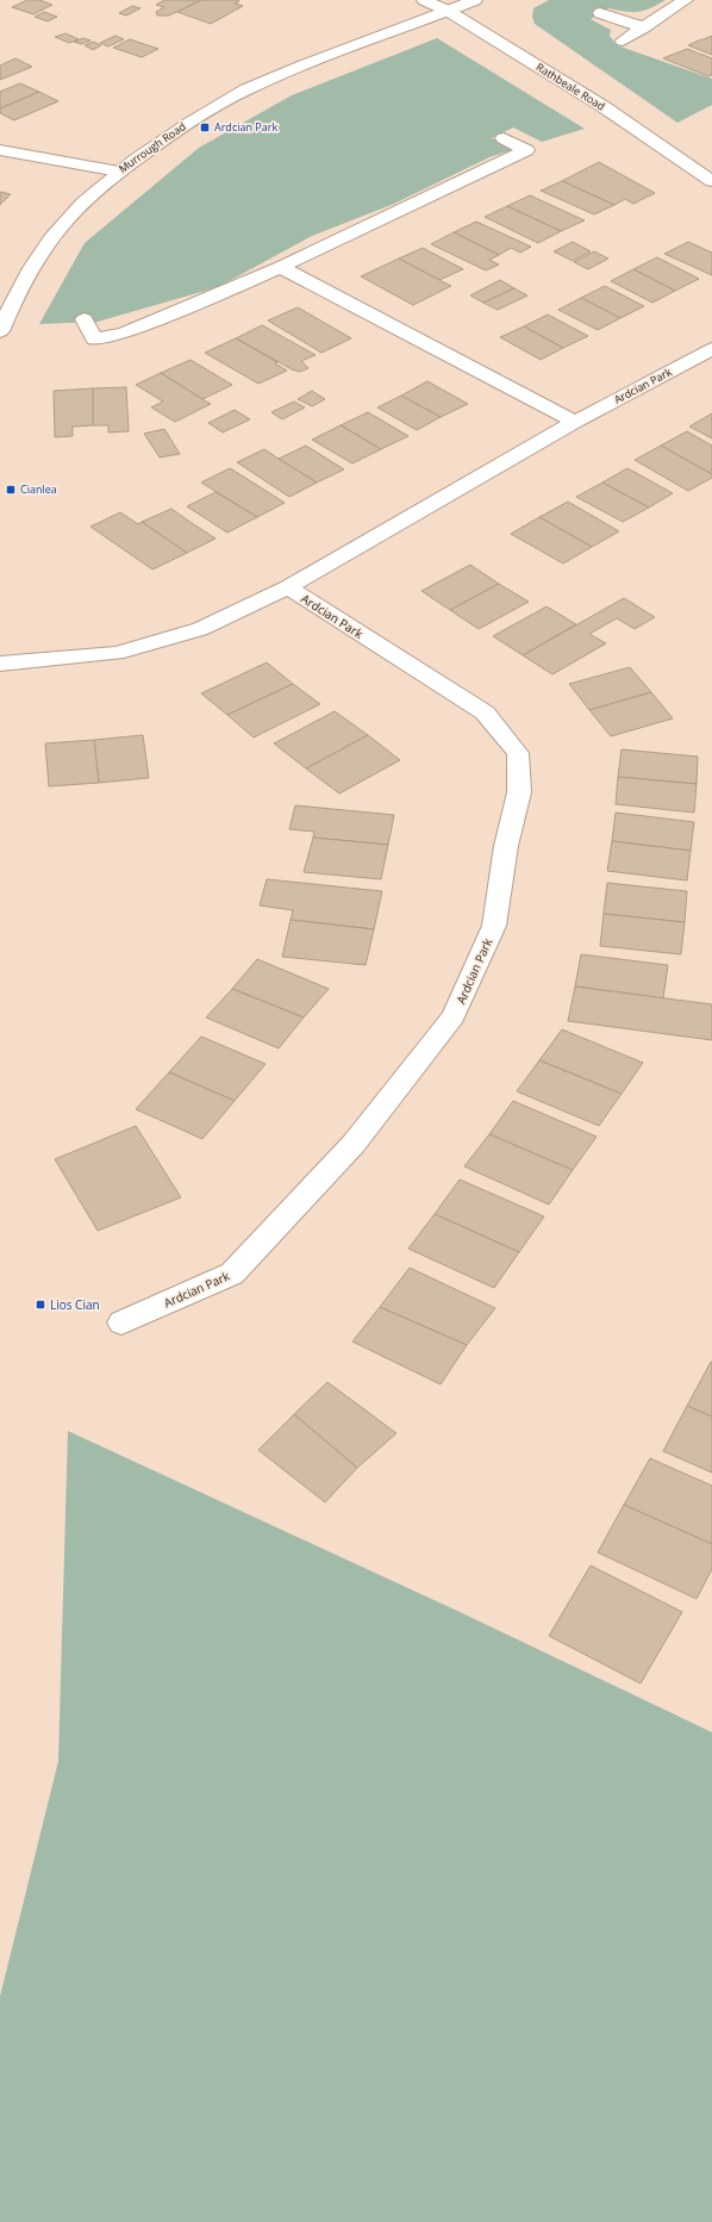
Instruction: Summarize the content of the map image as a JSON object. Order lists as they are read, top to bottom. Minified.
{"streets":{"street":["Rathbeale Road","Murrough Road","Ardcian Park"]},"crossings":[["Rathbeale Road","Murrough Road"]],"places":{"transit":["Ardcian Park","Cianlea","Lios Cian"]}}
